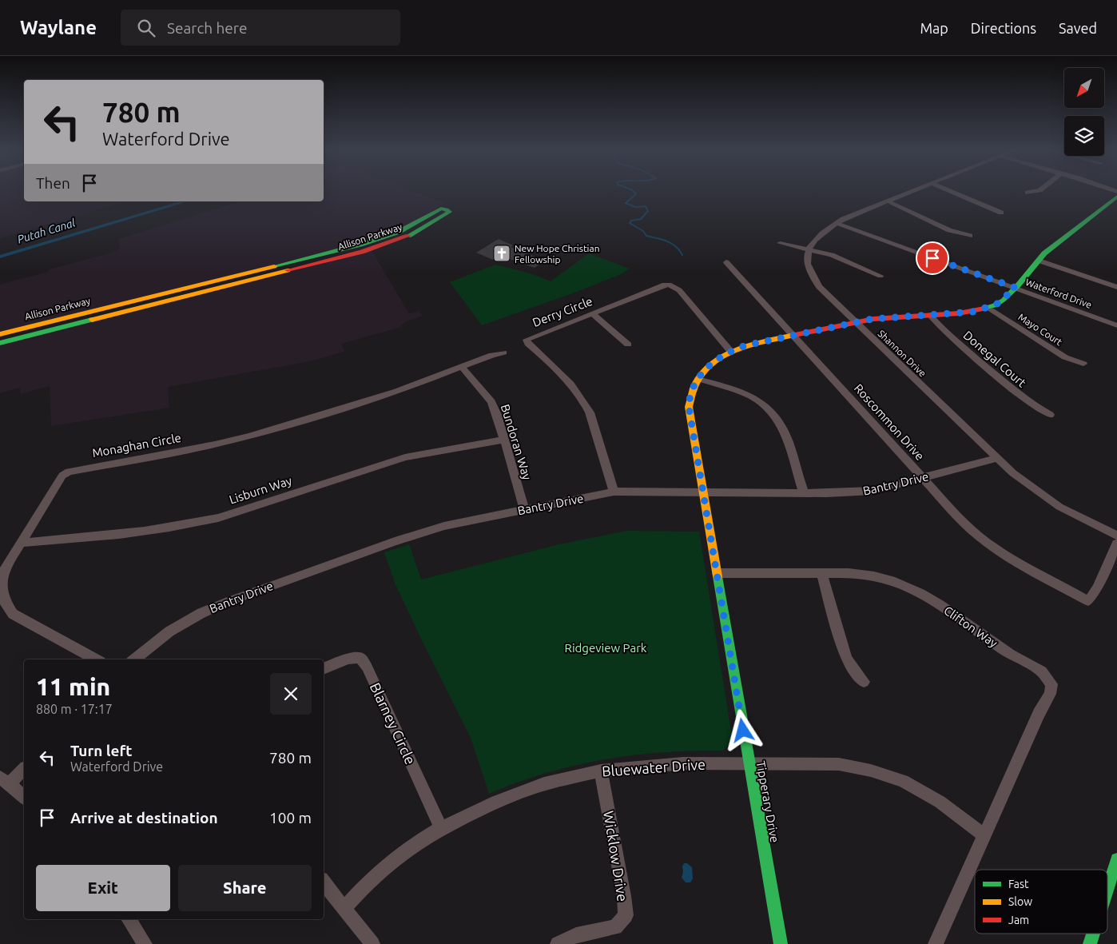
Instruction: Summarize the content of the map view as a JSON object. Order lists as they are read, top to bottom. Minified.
{"streets":{"street":["Allison Parkway","Waterford Drive","Derry Circle","Mayo Court","Shannon Drive","Donegal Court","Roscommon Drive","Bundoran Way","Monaghan Circle","Bantry Drive","Lisburn Way","Clifton Way","Blarney Circle","Bluewater Drive","Tipperary Drive","Wicklow Drive"]},"crossings":[["Waterford Drive","Tipperary Drive"],["Derry Circle","Bantry Drive"],["Derry Circle","Tipperary Drive"],["Mayo Court","Tipperary Drive"],["Shannon Drive","Bantry Drive"],["Shannon Drive","Tipperary Drive"],["Donegal Court","Tipperary Drive"],["Roscommon Drive","Bantry Drive"],["Roscommon Drive","Tipperary Drive"],["Bundoran Way","Monaghan Circle"],["Bundoran Way","Bantry Drive"],["Bundoran Way","Lisburn Way"],["Monaghan Circle","Lisburn Way"],["Bantry Drive","Tipperary Drive"],["Clifton Way","Bluewater Drive"],["Clifton Way","Tipperary Drive"],["Blarney Circle","Bluewater Drive"],["Bluewater Drive","Tipperary Drive"],["Bluewater Drive","Wicklow Drive"]],"water":["Putah Canal"],"parks":["Ridgeview Park"],"places":{"church":["New Hope Christian Fellowship"]},"legend":["Fast","Slow","Jam"],"north":"bottom left","page":{"header":"Waylane","search":"Search here","nav":["Map","Directions","Saved"],"turn":["780 m","Waterford Drive"],"then":"Then","heading":["11 min","880 m · 17:17"],"list":[{"name":"Turn left","note":"Waterford Drive","value":"780 m"},{"name":"Arrive at destination","value":"100 m"}],"buttons":["Exit","Share"]}}
